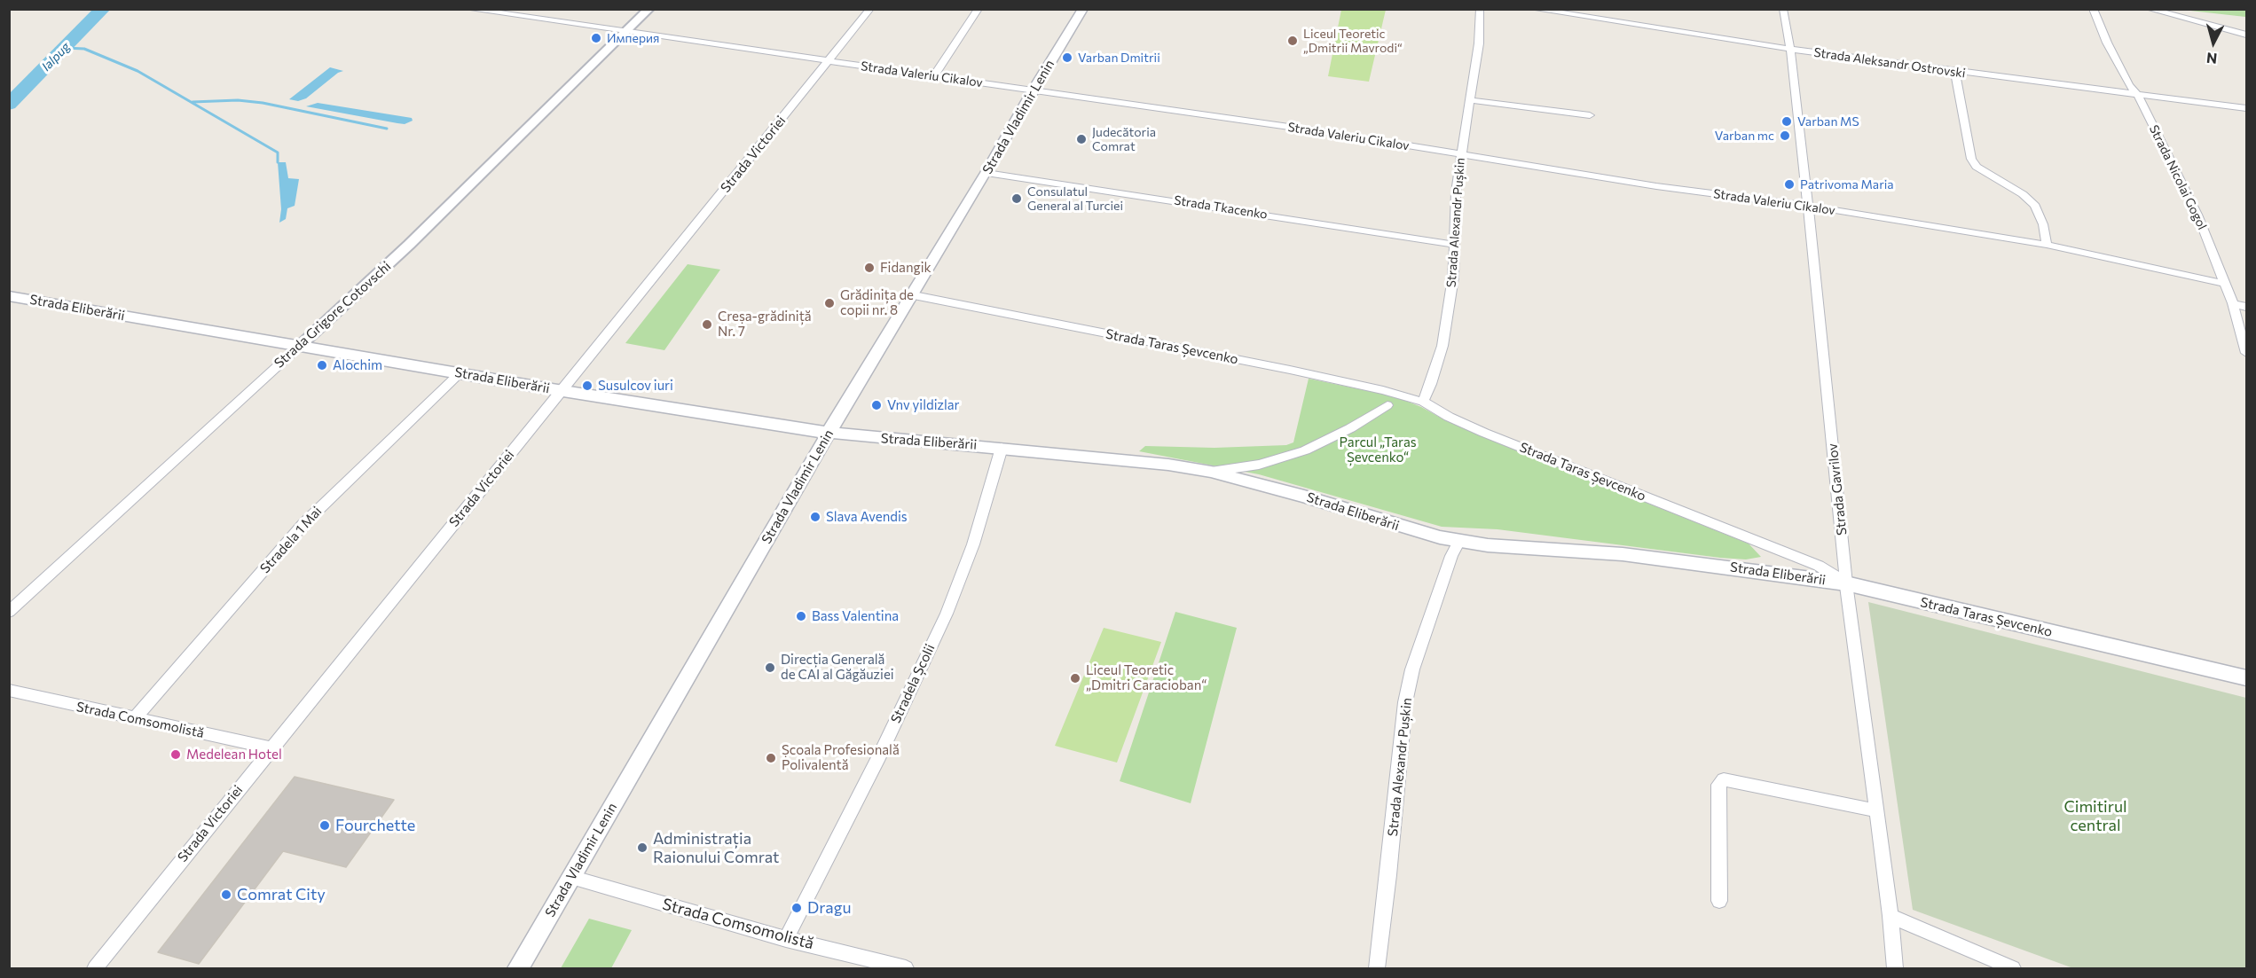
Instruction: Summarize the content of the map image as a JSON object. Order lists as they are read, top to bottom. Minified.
{"streets":{"main road":["Strada Vladimir Lenin","Strada Eliberării","Strada Taras Șevcenko"],"street":["Strada Aleksandr Ostrovski","Strada Valeriu Cikalov","Strada Victoriei","Strada Nicolai Gogol","Strada Tkacenko","Strada Alexandr Pușkin","Strada Grigore Cotovschi","Strada Gavrilov","Stradela 1 Mai","Stradela Școlii","Strada Comsomolistă"]},"crossings":[["Strada Aleksandr Ostrovski","Strada Nicolai Gogol"],["Strada Aleksandr Ostrovski","Strada Gavrilov"],["Strada Valeriu Cikalov","Strada Vladimir Lenin"],["Strada Valeriu Cikalov","Strada Victoriei"],["Strada Valeriu Cikalov","Strada Nicolai Gogol"],["Strada Valeriu Cikalov","Strada Alexandr Pușkin"],["Strada Valeriu Cikalov","Strada Grigore Cotovschi"],["Strada Valeriu Cikalov","Strada Gavrilov"],["Strada Vladimir Lenin","Strada Tkacenko"],["Strada Vladimir Lenin","Strada Eliberării"],["Strada Vladimir Lenin","Strada Taras Șevcenko"],["Strada Vladimir Lenin","Strada Comsomolistă"],["Strada Victoriei","Strada Eliberării"],["Strada Victoriei","Strada Comsomolistă"],["Strada Tkacenko","Strada Alexandr Pușkin"],["Strada Alexandr Pușkin","Strada Eliberării"],["Strada Alexandr Pușkin","Strada Taras Șevcenko"],["Strada Eliberării","Strada Grigore Cotovschi"],["Strada Eliberării","Strada Taras Șevcenko"],["Strada Eliberării","Strada Gavrilov"],["Strada Eliberării","Stradela 1 Mai"],["Strada Eliberării","Stradela Școlii"],["Strada Taras Șevcenko","Strada Gavrilov"],["Stradela 1 Mai","Strada Comsomolistă"],["Stradela Școlii","Strada Comsomolistă"]],"water":["Ialpug"],"parks":["Parcul „Taras Șevcenko“","Cimitirul central"],"places":["Империя","Liceul Teoretic „Dmitrii Mavrodi“","Varban Dmitrii","Varban MS","Varban mc","Judecătoria Comrat","Patrivoma Maria","Consulatul General al Turciei","Fidangik","Grădinița de copii nr. 8","Creșa-grădiniță Nr. 7","Alochim","Susulcov iuri","Vnv yildizlar","Slava Avendis","Bass Valentina","Direcția Generală de CAI al Găgăuziei","Liceul Teoretic „Dmitri Caracioban“","Medelean Hotel","Școala Profesională Polivalentă","Fourchette","Administrația Raionului Comrat","Comrat City","Dragu"],"north":"bottom"}
